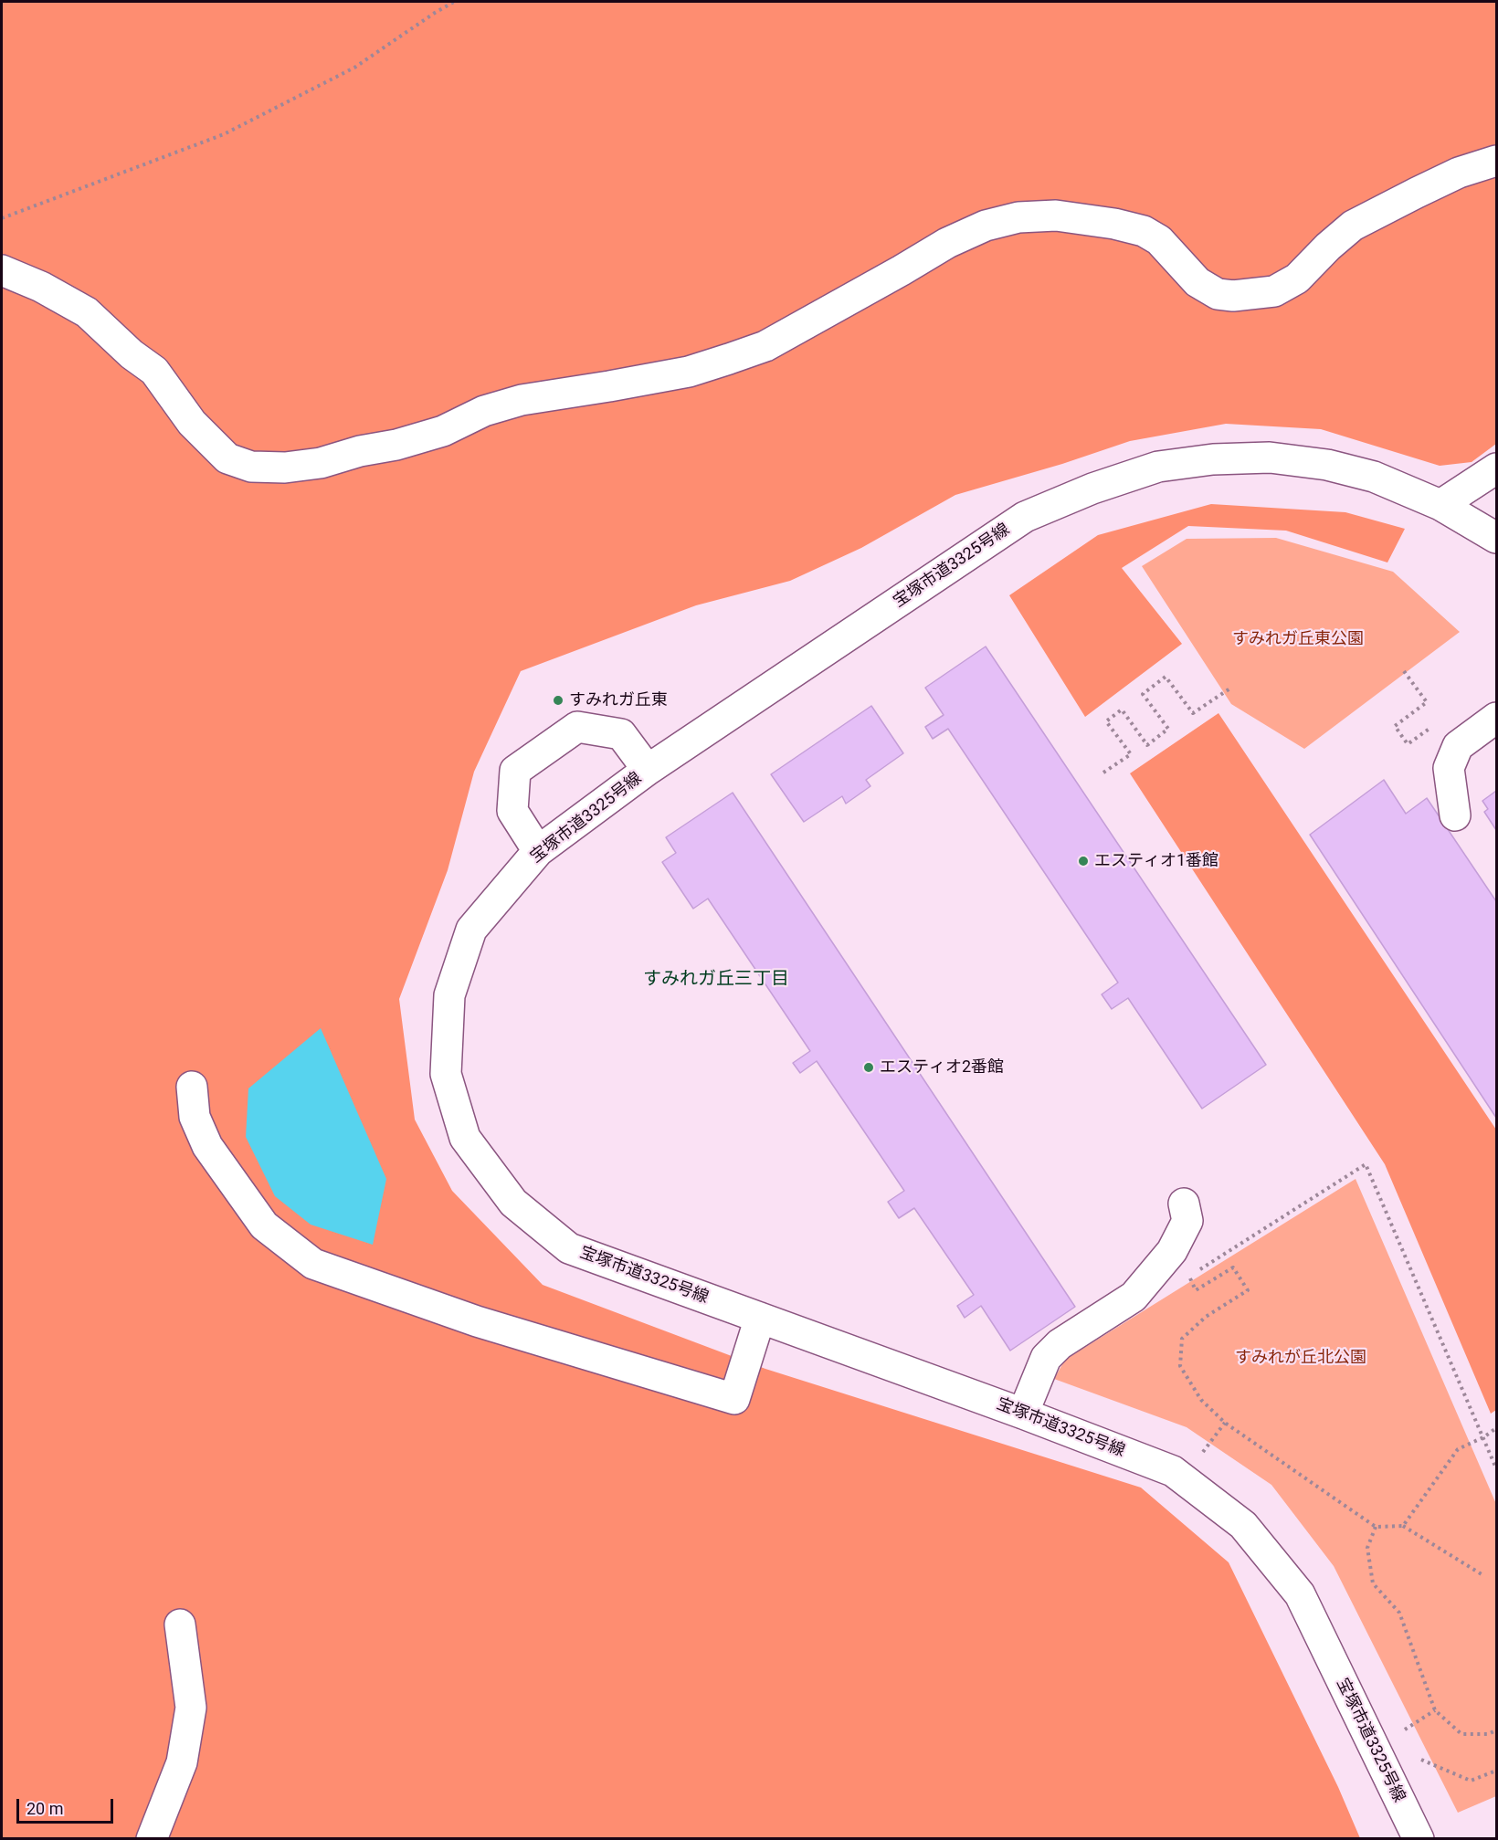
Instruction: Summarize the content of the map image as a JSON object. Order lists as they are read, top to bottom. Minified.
{"streets":{"street":["宝塚市道3325号線"]},"districts":["すみれガ丘三丁目"],"parks":["すみれガ丘東公園","すみれが丘北公園"],"places":["すみれガ丘東","エスティオ1番館","エスティオ2番館"],"scale_bar":"20 m"}
